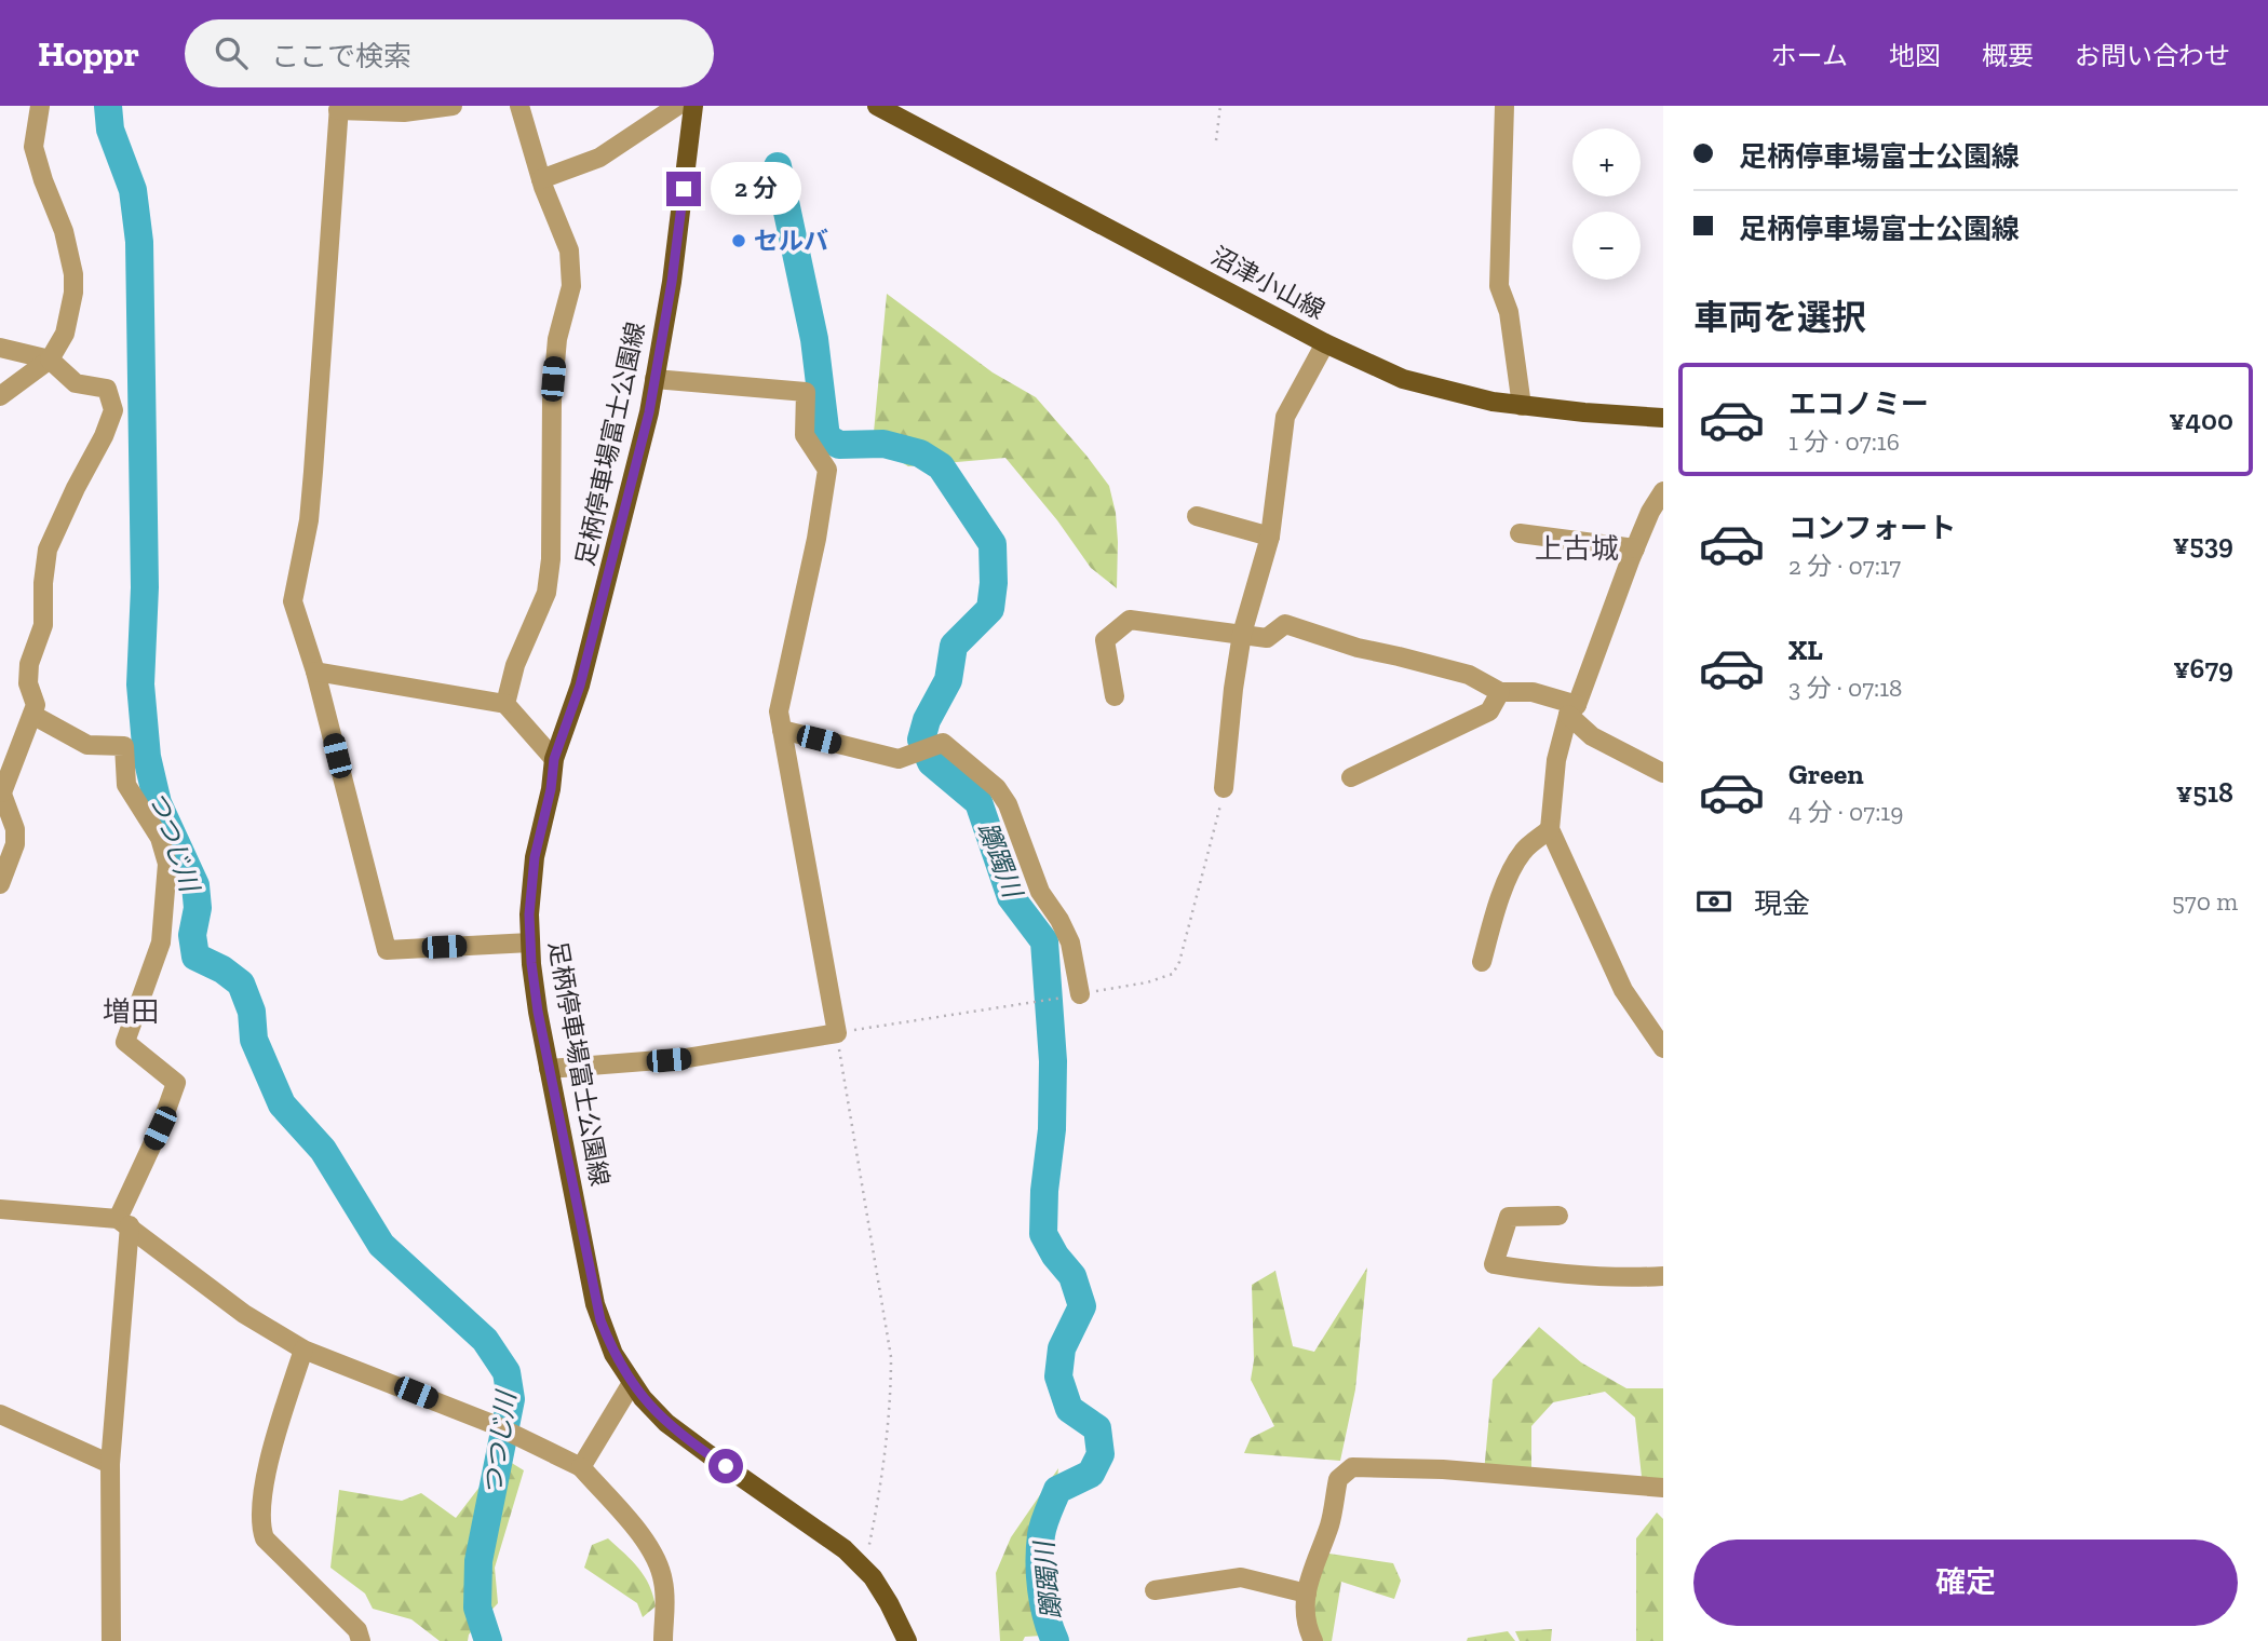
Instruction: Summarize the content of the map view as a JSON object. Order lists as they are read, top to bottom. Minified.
{"streets":{"main road":["沼津小山線","足柄停車場富士公園線"]},"districts":["上古城","増田"],"water":["つつじ川","躑躅川"],"places":["セルバ"],"page":{"header":"Hoppr","search":"ここで検索","nav":["ホーム","地図","概要","お問い合わせ"],"banner":["足柄停車場富士公園線","足柄停車場富士公園線"],"map_buttons":["+","−"],"bubble":"2 分","heading":"車両を選択","list":[{"name":"エコノミー","note":"1 分 · 07:16","value":"¥400"},{"name":"コンフォート","note":"2 分 · 07:17","value":"¥539"},{"name":"XL","note":"3 分 · 07:18","value":"¥679"},{"name":"Green","note":"4 分 · 07:19","value":"¥518"}],"pay":["現金","570 m"],"buttons":"確定"}}
